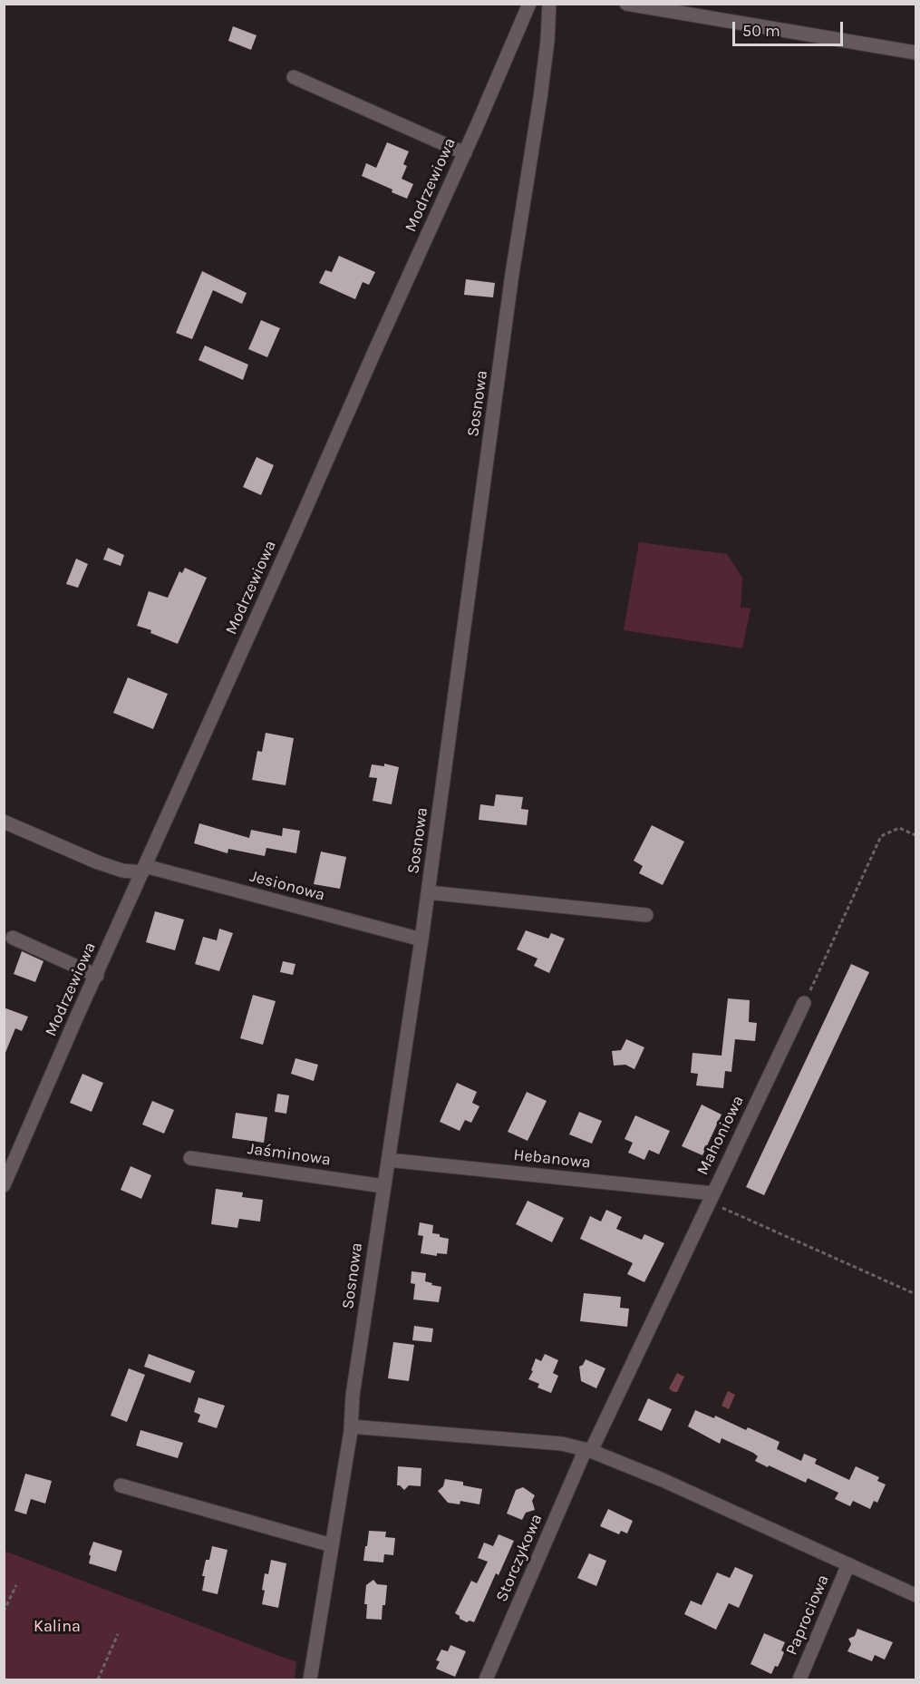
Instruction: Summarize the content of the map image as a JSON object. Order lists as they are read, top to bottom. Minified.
{"streets":{"street":["Modrzewiowa","Sosnowa","Jesionowa","Mahoniowa","Jaśminowa","Hebanowa","Storczykowa","Paprociowa"]},"crossings":[["Modrzewiowa","Jesionowa"],["Sosnowa","Jesionowa"],["Sosnowa","Jaśminowa"],["Sosnowa","Hebanowa"],["Mahoniowa","Hebanowa"],["Mahoniowa","Storczykowa"]],"parks":["Kalina"],"scale_bar":"50 m"}
